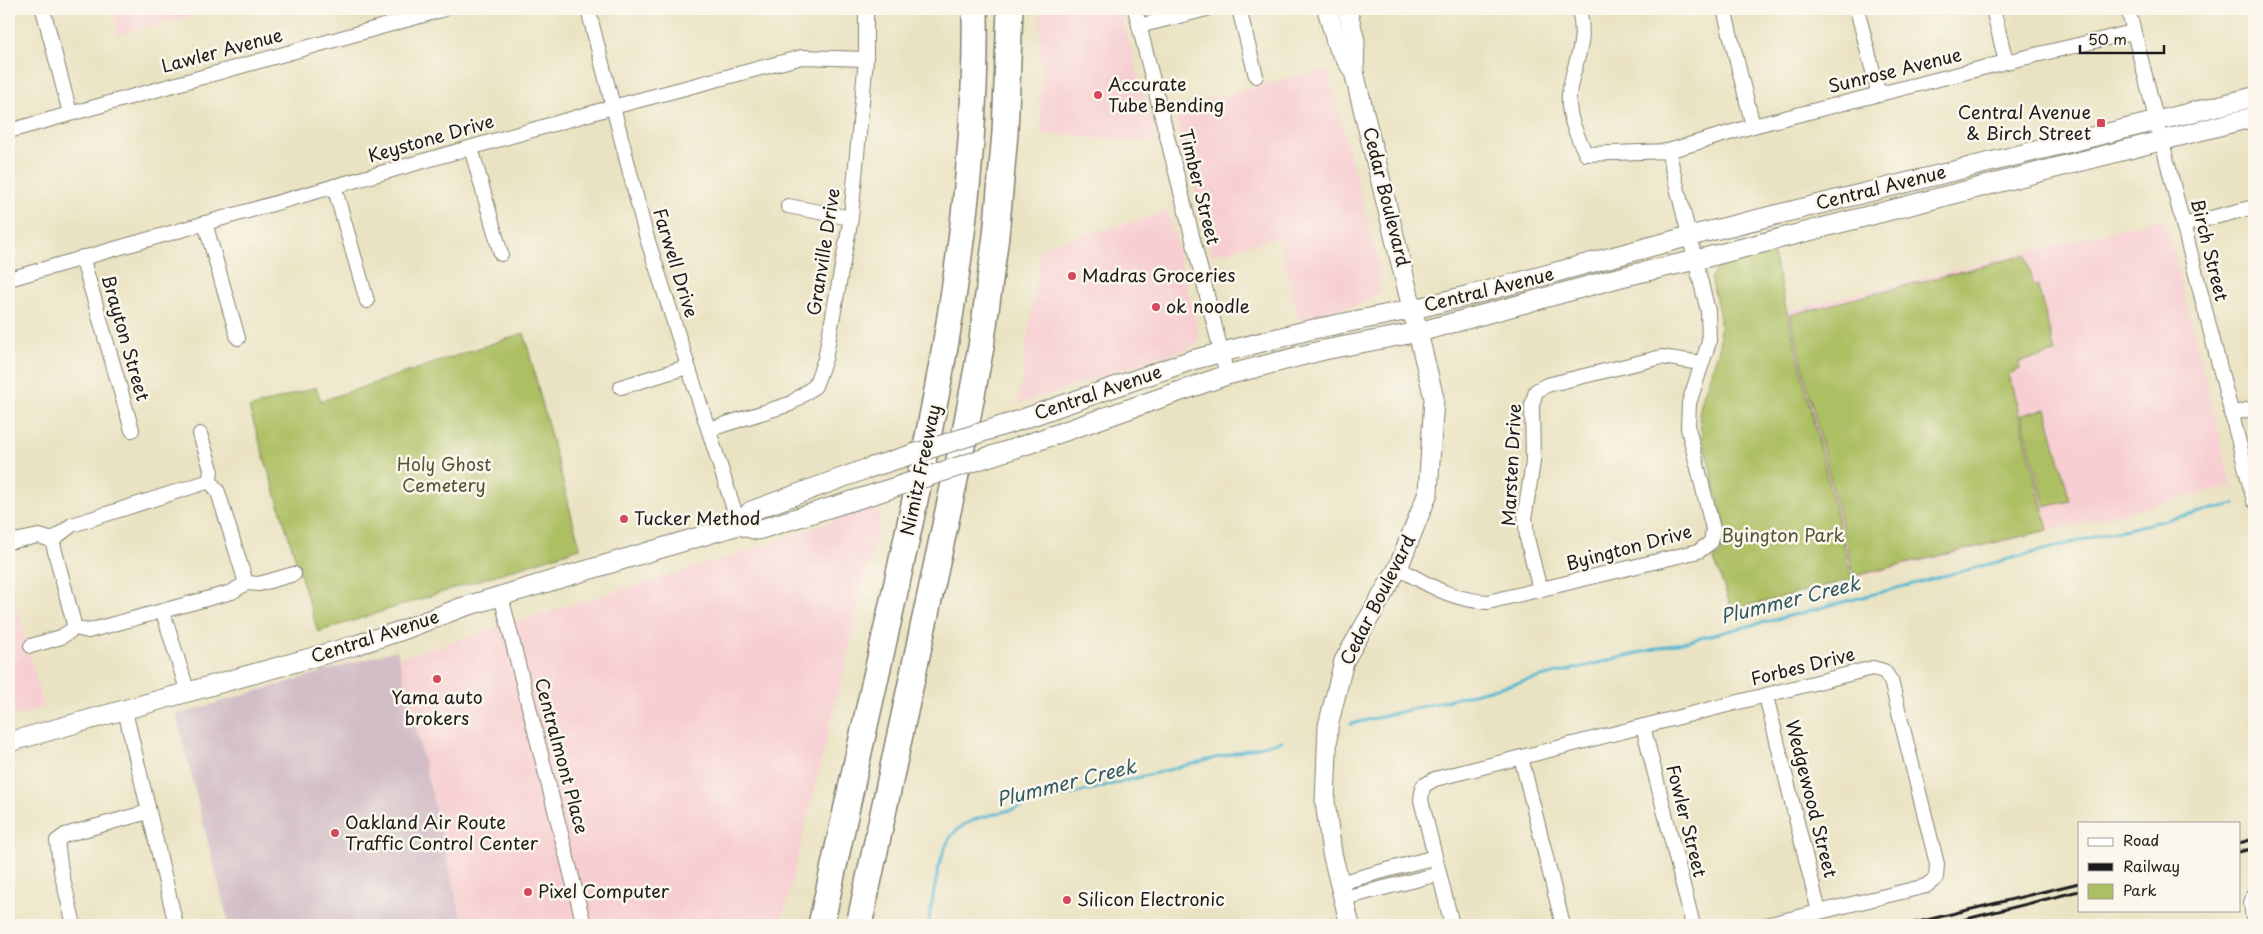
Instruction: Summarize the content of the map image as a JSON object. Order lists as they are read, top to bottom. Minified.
{"streets":{"highway":["Nimitz Freeway"],"main road":["Central Avenue","Cedar Boulevard"],"street":["Lawler Avenue","Sunrose Avenue","Keystone Drive","Timber Street","Birch Street","Granville Drive","Farwell Drive","Brayton Street","Marsten Drive","Byington Drive","Forbes Drive","Centralmont Place","Wedgewood Street","Fowler Street"]},"crossings":[["Sunrose Avenue","Birch Street"],["Sunrose Avenue","Byington Drive"],["Keystone Drive","Granville Drive"],["Keystone Drive","Farwell Drive"],["Keystone Drive","Brayton Street"],["Timber Street","Central Avenue"],["Central Avenue","Cedar Boulevard"],["Central Avenue","Birch Street"],["Central Avenue","Farwell Drive"],["Central Avenue","Byington Drive"],["Central Avenue","Centralmont Place"],["Cedar Boulevard","Byington Drive"],["Granville Drive","Farwell Drive"],["Marsten Drive","Byington Drive"],["Forbes Drive","Wedgewood Street"],["Forbes Drive","Fowler Street"]],"water":["Plummer Creek"],"parks":["Holy Ghost Cemetery","Byington Park"],"places":{"other":["Accurate Tube Bending","Madras Groceries","ok noodle","Tucker Method","Yama auto brokers","Oakland Air Route Traffic Control Center","Pixel Computer","Silicon Electronic"],"transit":["Central Avenue & Birch Street"]},"legend":["Road","Railway","Park"],"scale_bar":"50 m"}
